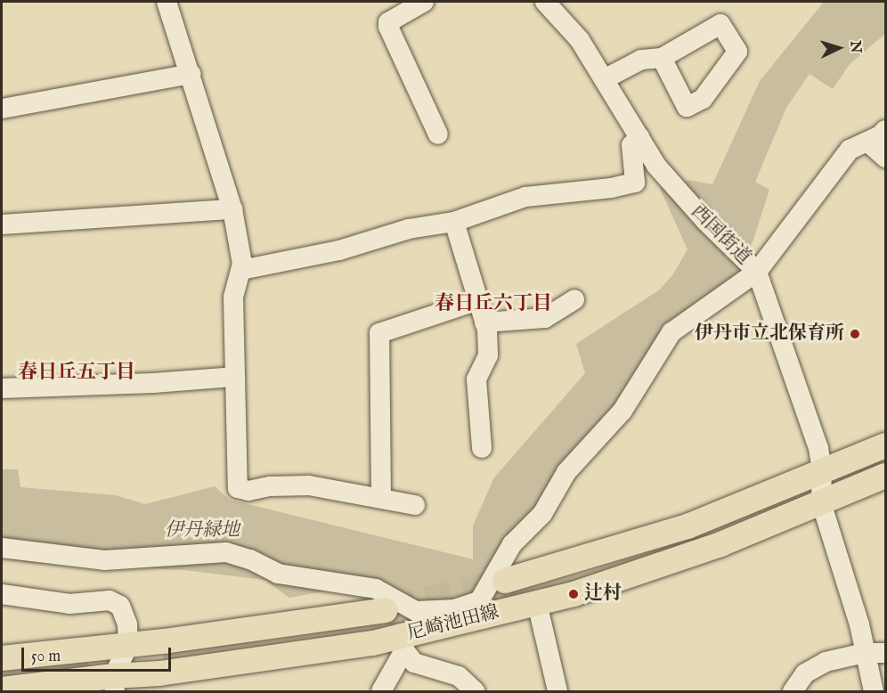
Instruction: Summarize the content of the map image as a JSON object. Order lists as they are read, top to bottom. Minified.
{"streets":{"main road":["尼崎池田線"],"street":["西国街道"]},"crossings":[["西国街道","尼崎池田線"]],"districts":["春日丘六丁目","春日丘五丁目"],"parks":["伊丹緑地"],"places":["伊丹市立北保育所","辻村"],"scale_bar":"50 m","north":"right"}
